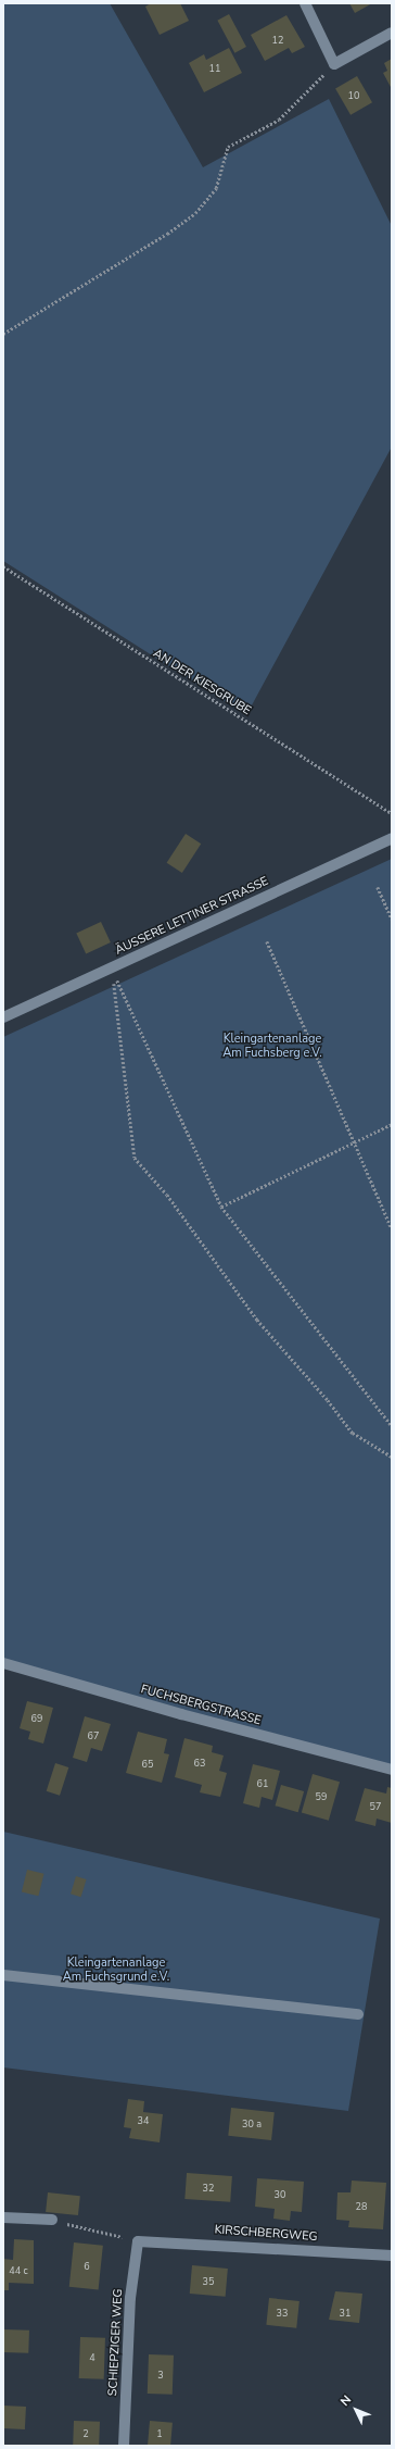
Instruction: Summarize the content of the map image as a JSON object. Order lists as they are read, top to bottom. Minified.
{"streets":{"street":["ÄUSSERE LETTINER STRASSE","FUCHSBERGSTRASSE","KIRSCHBERGWEG","SCHIEPZIGER WEG"],"path":["AN DER KIESGRUBE"]},"crossings":[["KIRSCHBERGWEG","SCHIEPZIGER WEG"]],"parks":["Kleingartenanlage Am Fuchsberg e.V.","Kleingartenanlage Am Fuchsgrund e.V."],"house_numbers":["12","11","10","69","67","63","65","61","59","57","34","30 a","32","30","28","6","44 c","35","33","31","4","3","2","1"],"north":"top left"}
